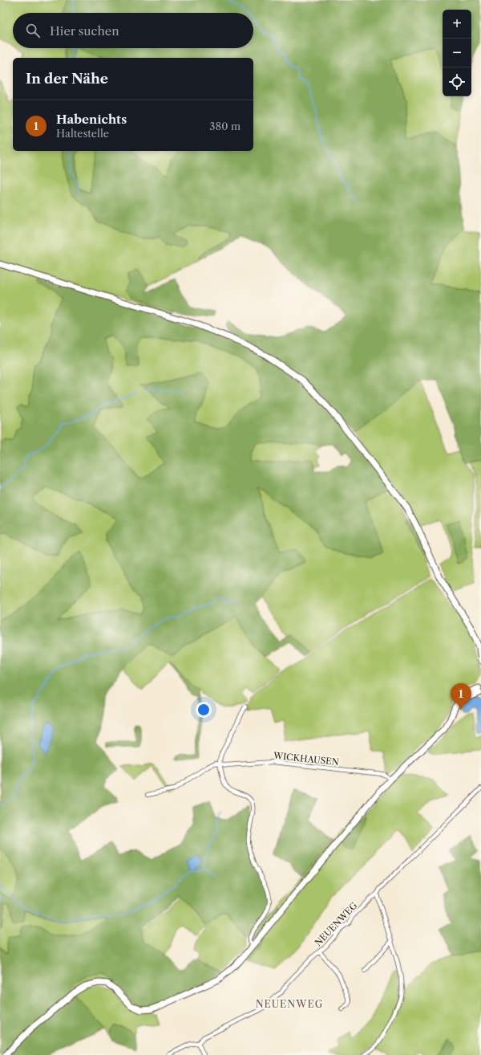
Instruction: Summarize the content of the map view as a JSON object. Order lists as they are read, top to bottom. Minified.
{"streets":{"street":["WICKHAUSEN","NEUENWEG"]},"districts":["NEUENWEG"],"page":{"map_buttons":["+","−"],"search":"Hier suchen","heading":"In der Nähe","list":[{"mark":"1","name":"Habenichts","note":"Haltestelle","value":"380 m"}],"pins":"1"}}
